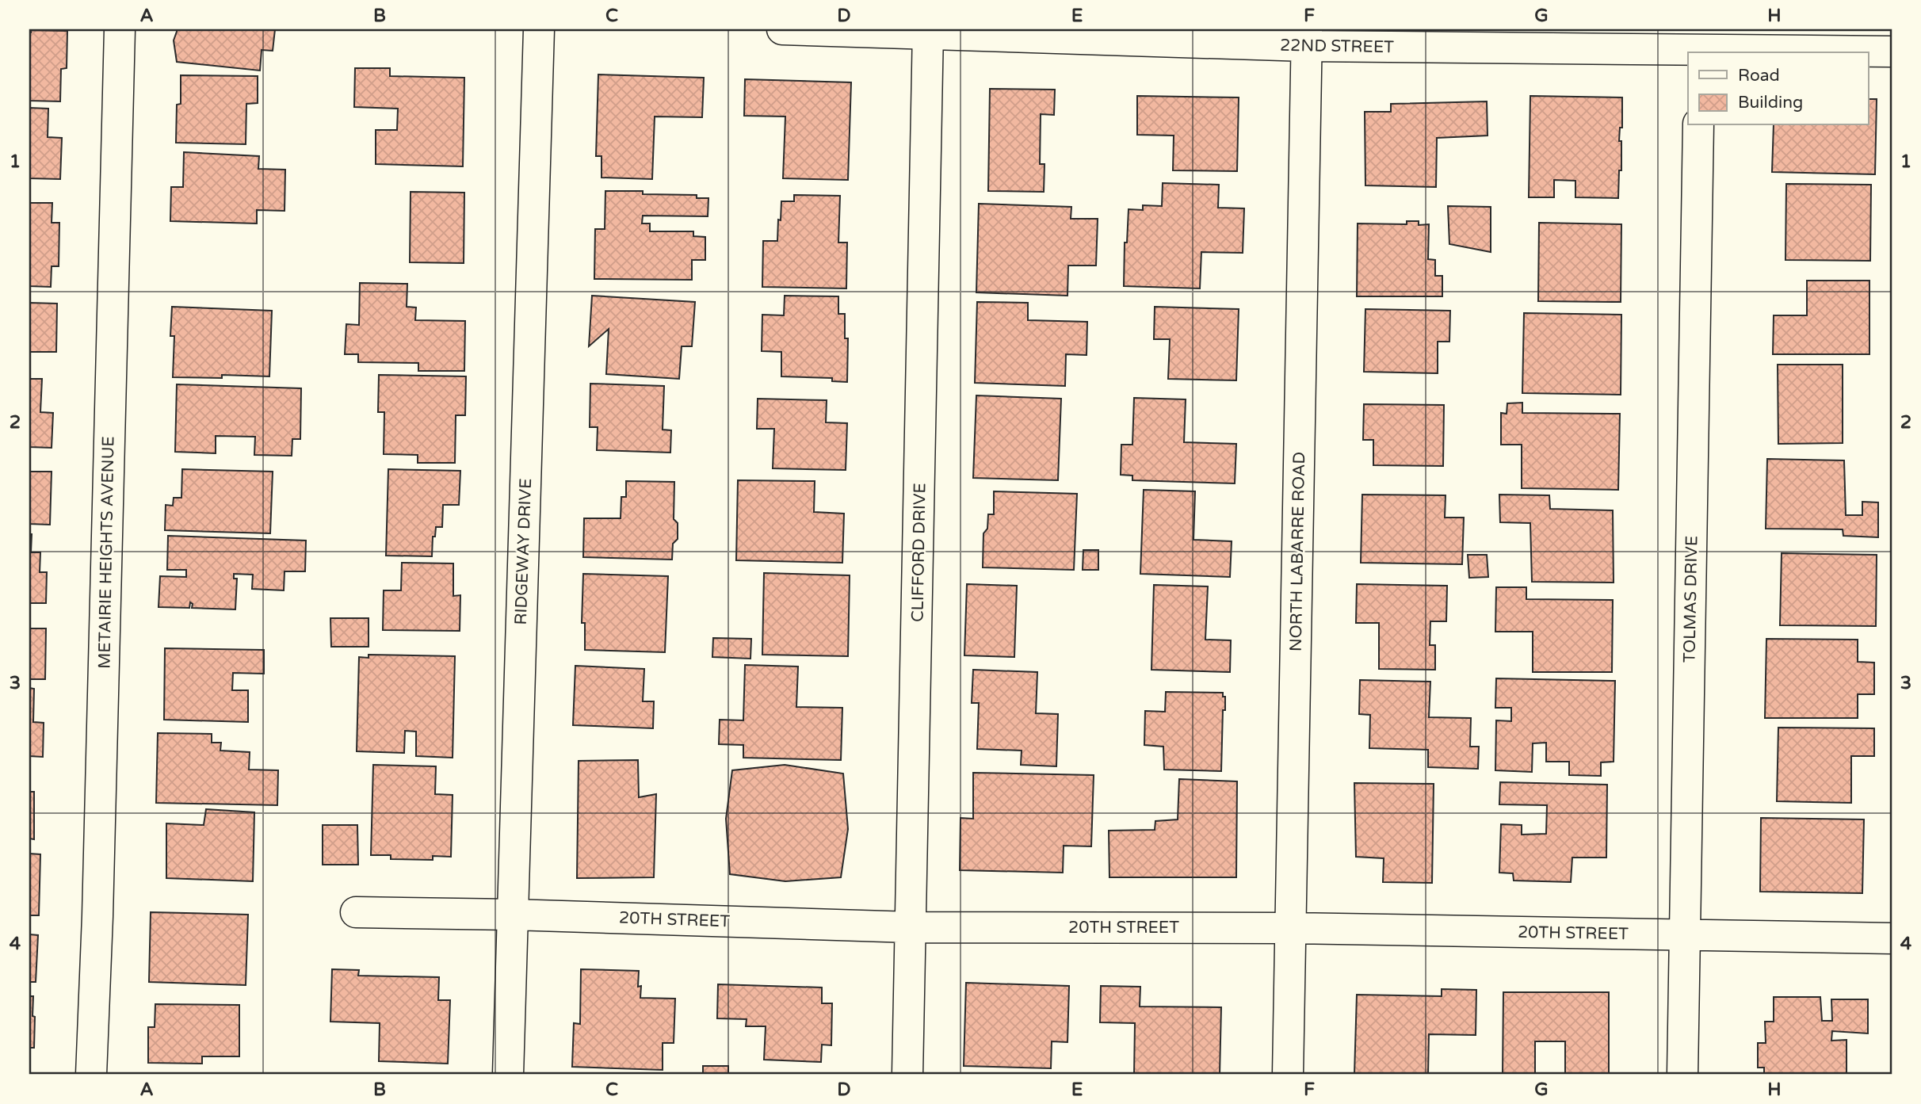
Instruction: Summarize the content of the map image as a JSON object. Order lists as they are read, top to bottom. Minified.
{"streets":{"street":["22ND STREET","RIDGEWAY DRIVE","NORTH LABARRE ROAD","METAIRIE HEIGHTS AVENUE","CLIFFORD DRIVE","TOLMAS DRIVE","20TH STREET"]},"crossings":[["22ND STREET","NORTH LABARRE ROAD"],["22ND STREET","CLIFFORD DRIVE"],["RIDGEWAY DRIVE","20TH STREET"],["NORTH LABARRE ROAD","20TH STREET"],["CLIFFORD DRIVE","20TH STREET"],["TOLMAS DRIVE","20TH STREET"]],"legend":["Road","Building"],"grid":{"columns":["A","B","C","D","E","F","G","H"],"rows":["1","2","3","4"]}}
